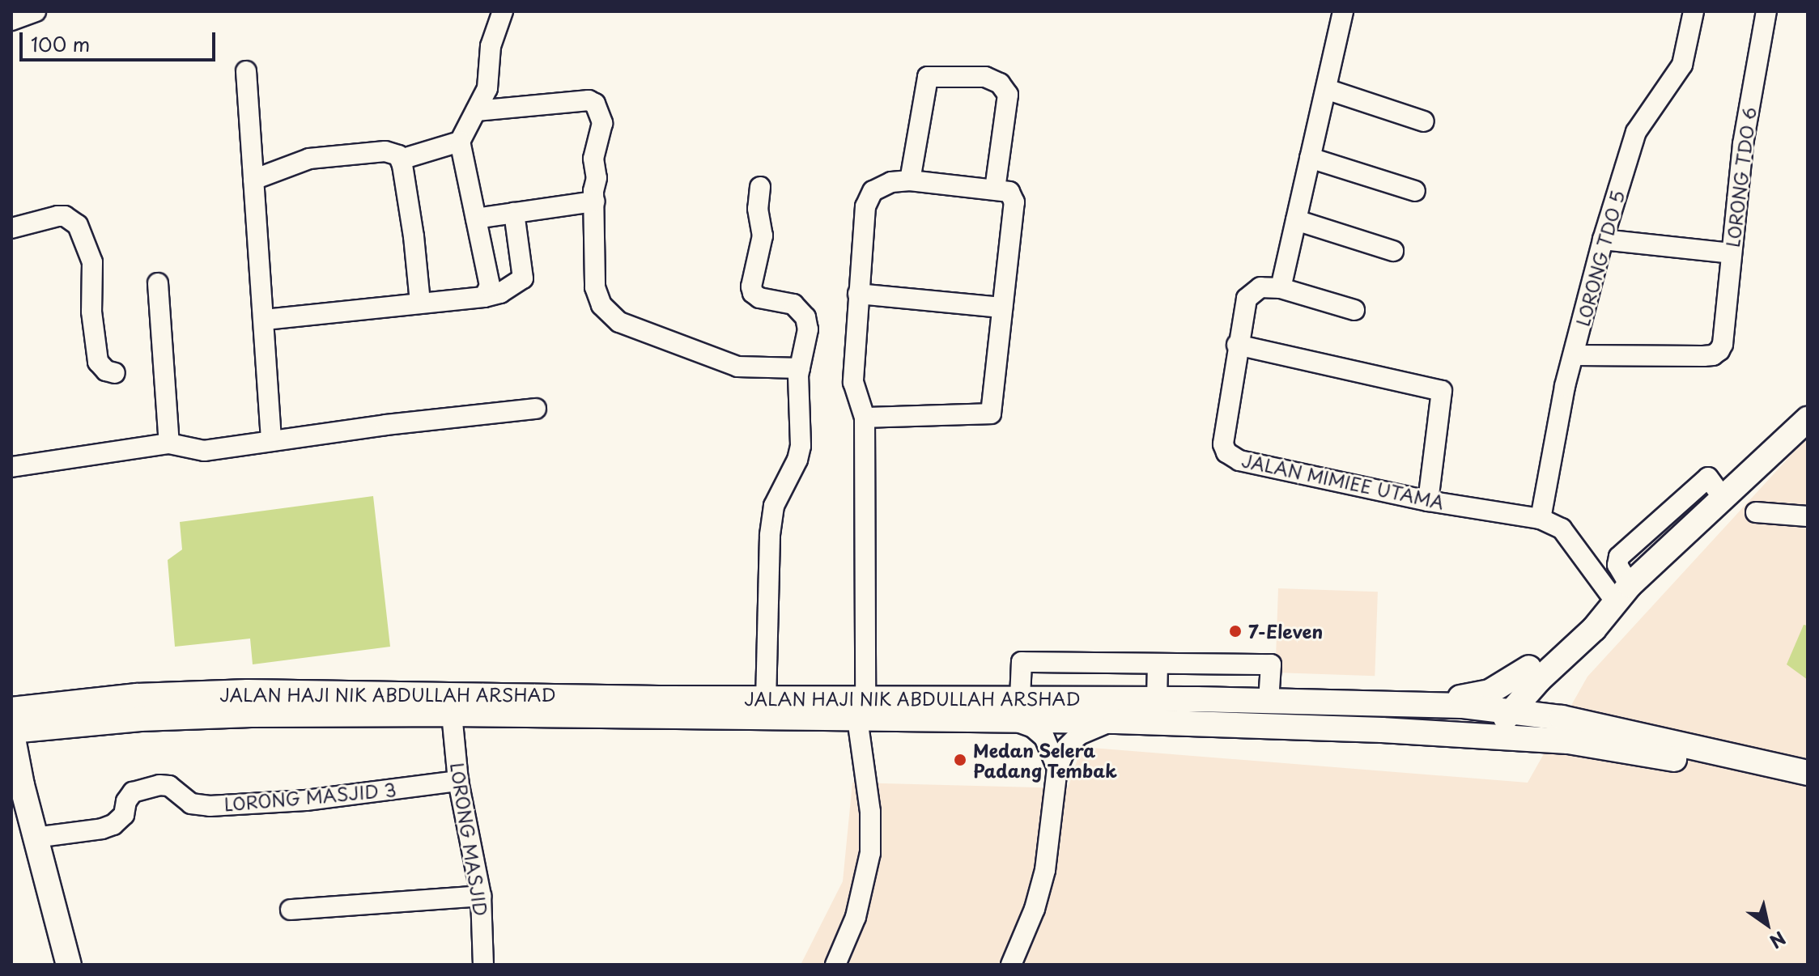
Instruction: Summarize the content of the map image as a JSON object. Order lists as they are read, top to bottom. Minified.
{"streets":{"main road":["JALAN HAJI NIK ABDULLAH ARSHAD"],"street":["LORONG TDO 6","LORONG TDO 5","JALAN MIMIEE UTAMA","LORONG MASJID 3","LORONG MASJID"]},"crossings":[["LORONG TDO 6","LORONG TDO 5"],["LORONG TDO 5","JALAN MIMIEE UTAMA"],["JALAN HAJI NIK ABDULLAH ARSHAD","LORONG MASJID"],["LORONG MASJID 3","LORONG MASJID"]],"places":["7-Eleven","Medan Selera Padang Tembak"],"scale_bar":"100 m","north":"bottom right"}
